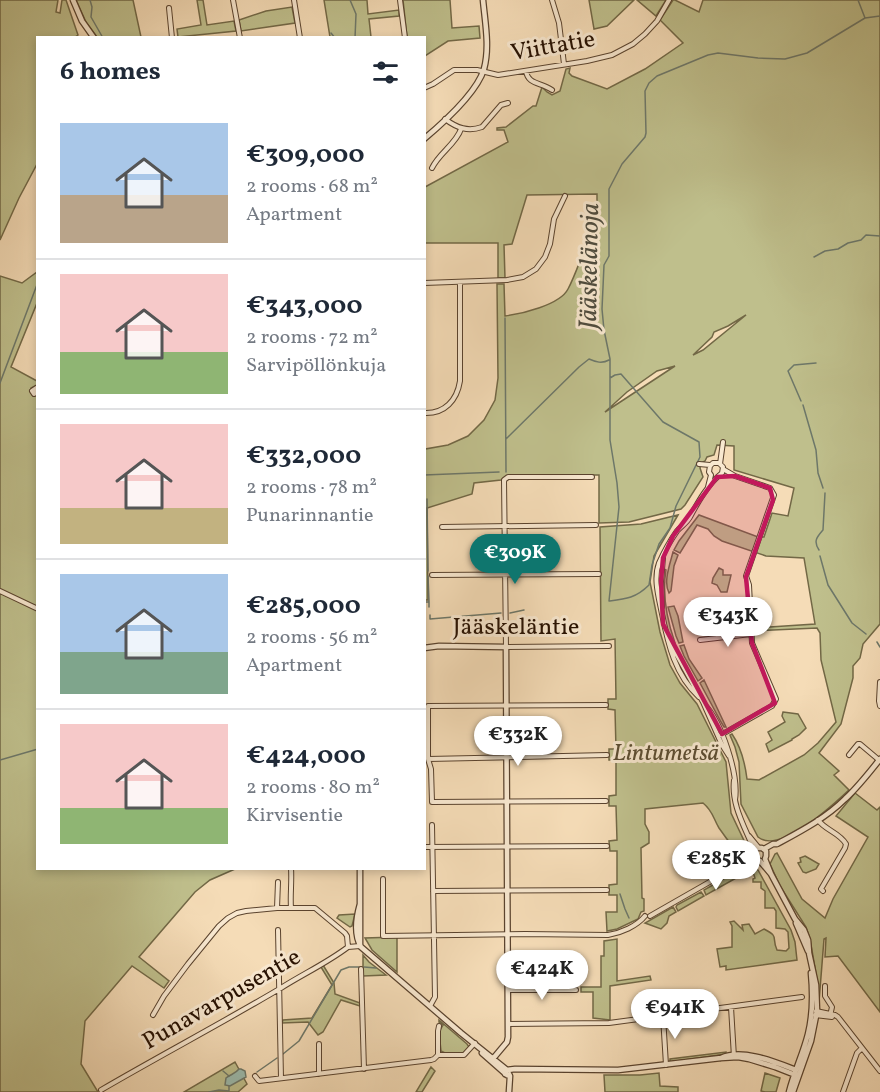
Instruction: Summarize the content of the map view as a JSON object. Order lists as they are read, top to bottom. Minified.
{"streets":{"street":["Viittatie","Jääskeläntie","Punavarpusentie"]},"water":["Jääskelänoja"],"parks":["Lintumetsä"],"page":{"heading":"6 homes","list":[{"name":"€309,000","note":"2 rooms · 68 m² · Apartment"},{"name":"€343,000","note":"2 rooms · 72 m² · Sarvipöllönkuja"},{"name":"€332,000","note":"2 rooms · 78 m² · Punarinnantie"},{"name":"€285,000","note":"2 rooms · 56 m² · Apartment"},{"name":"€424,000","note":"2 rooms · 80 m² · Kirvisentie"}],"price":["€309K","€343K","€332K","€285K","€424K","€941K"]}}
